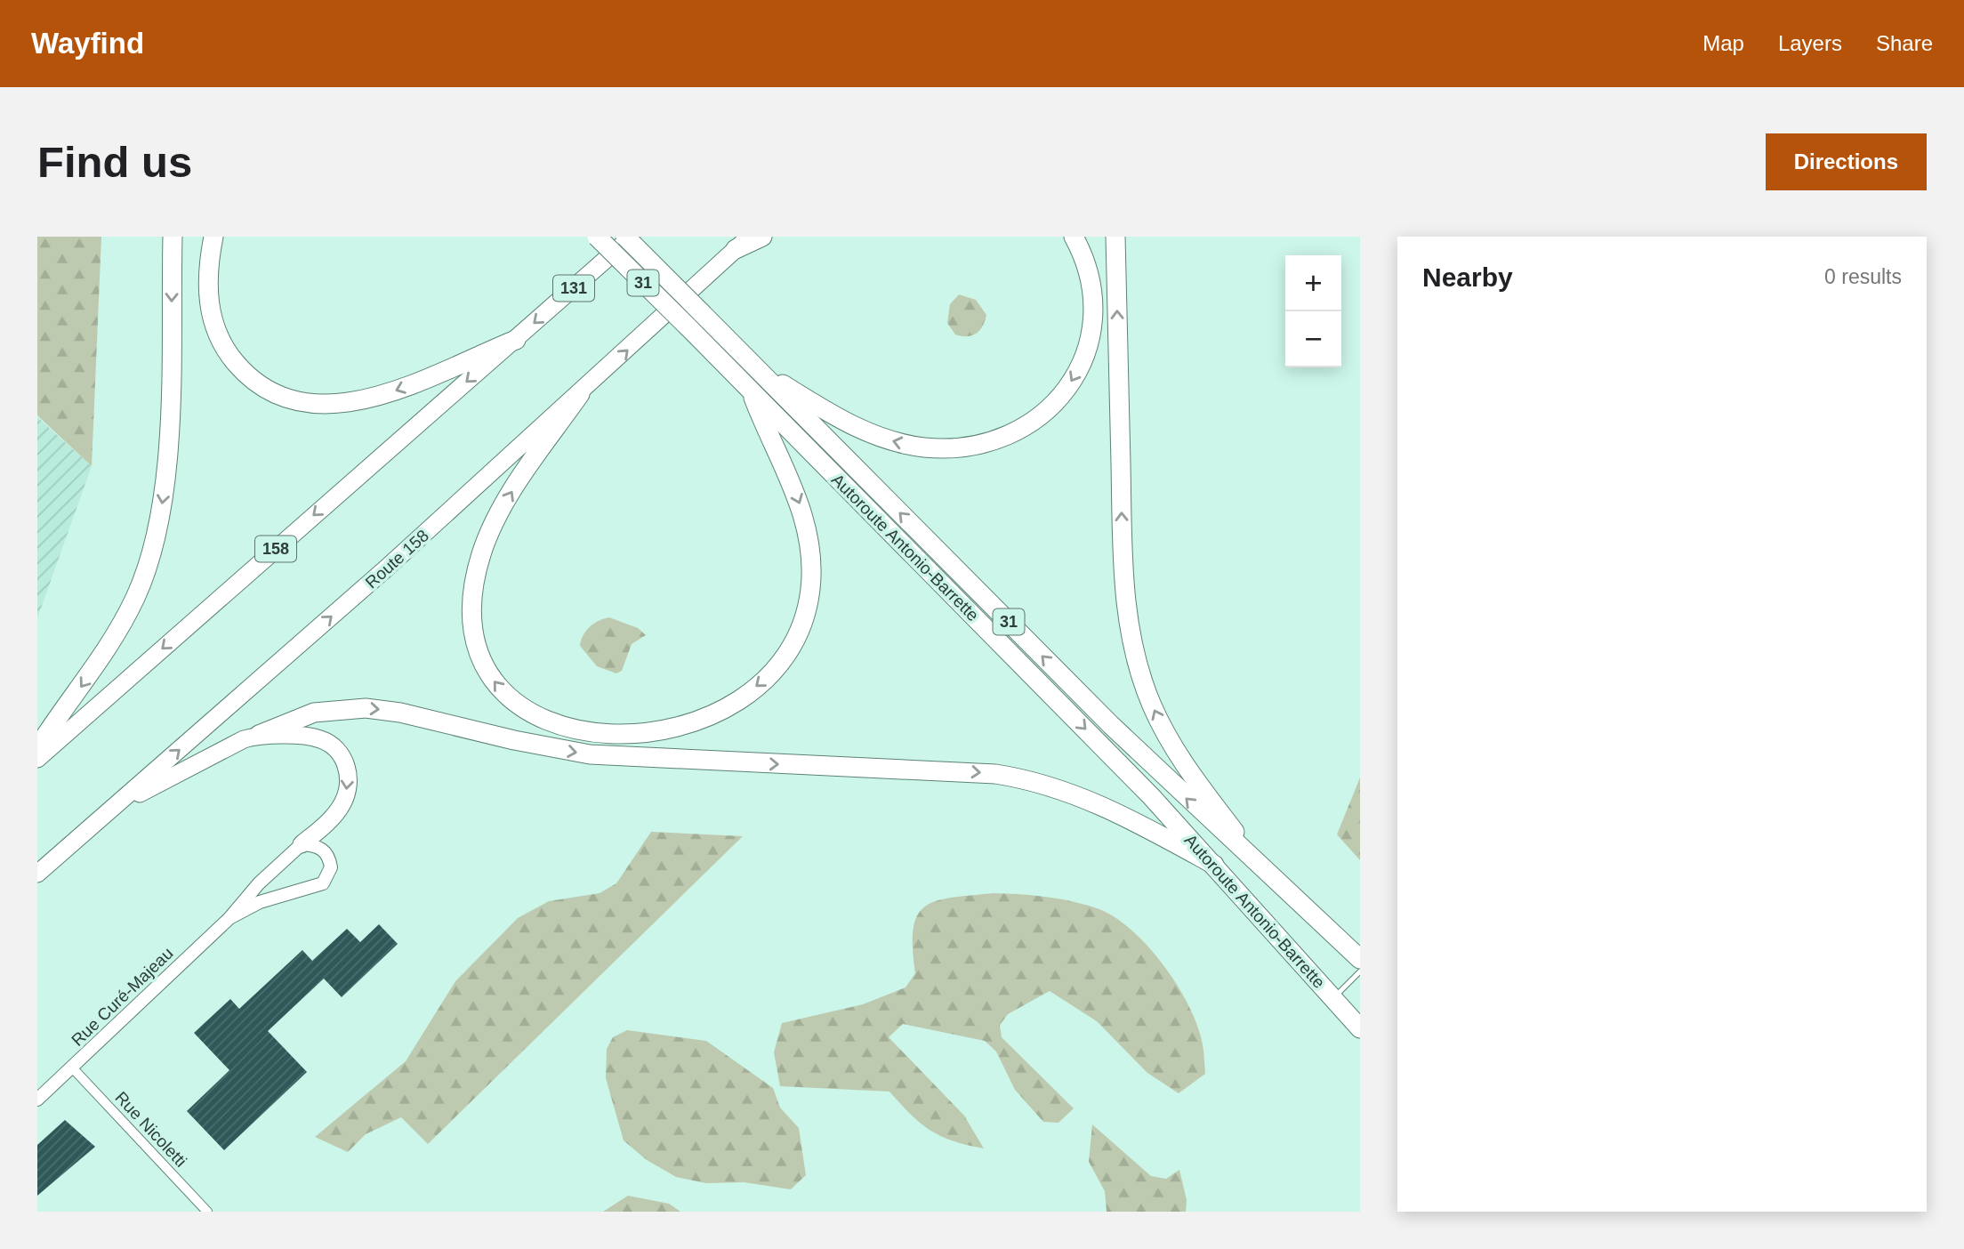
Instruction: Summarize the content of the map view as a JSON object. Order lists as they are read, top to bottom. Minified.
{"streets":{"highway":["31","131","Autoroute Antonio-Barrette","158","Route 158"],"street":["Rue Curé-Majeau","Rue Nicoletti"]},"crossings":[["131","158"],["Rue Curé-Majeau","Rue Nicoletti"]],"page":{"header":"Wayfind","nav":["Map","Layers","Share"],"buttons":"Directions","title":"Find us","heading":["Nearby","0 results"],"map_buttons":["+","−"]}}
